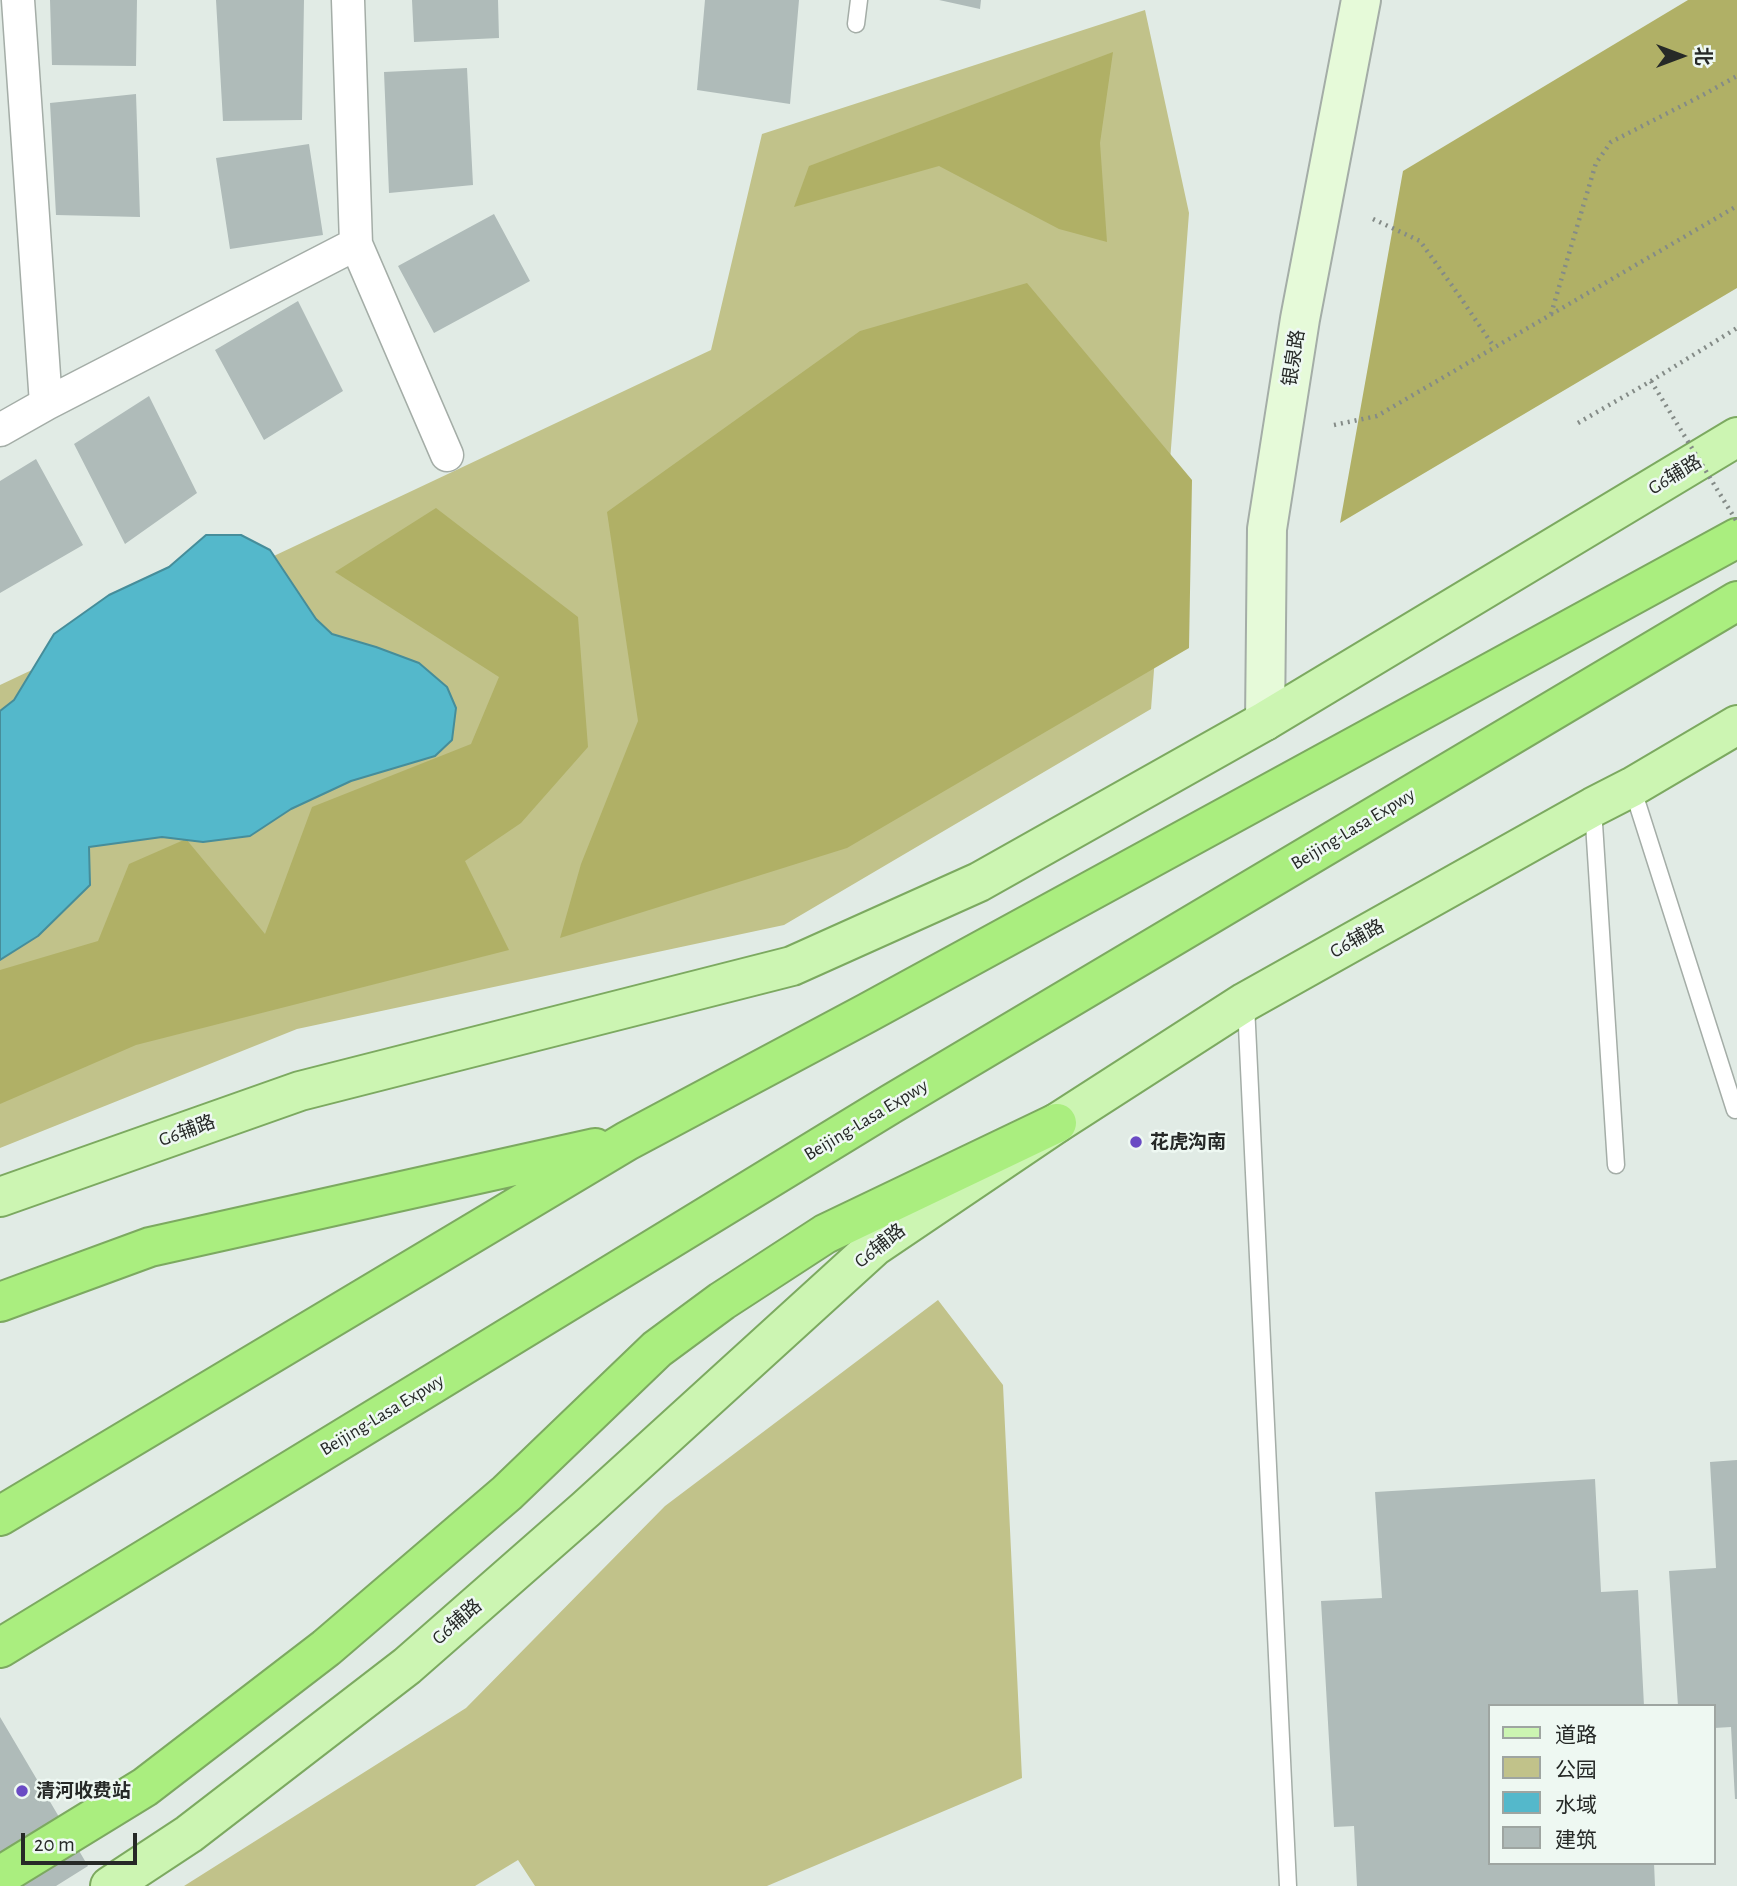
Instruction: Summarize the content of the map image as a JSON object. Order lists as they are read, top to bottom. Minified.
{"streets":{"highway":["Beijing-Lasa Expwy"],"main road":["银泉路","G6辅路"]},"crossings":[["银泉路","G6辅路"]],"places":["花虎沟南","清河收费站"],"legend":["道路","公园","水域","建筑"],"scale_bar":"20 m","north":"right"}
